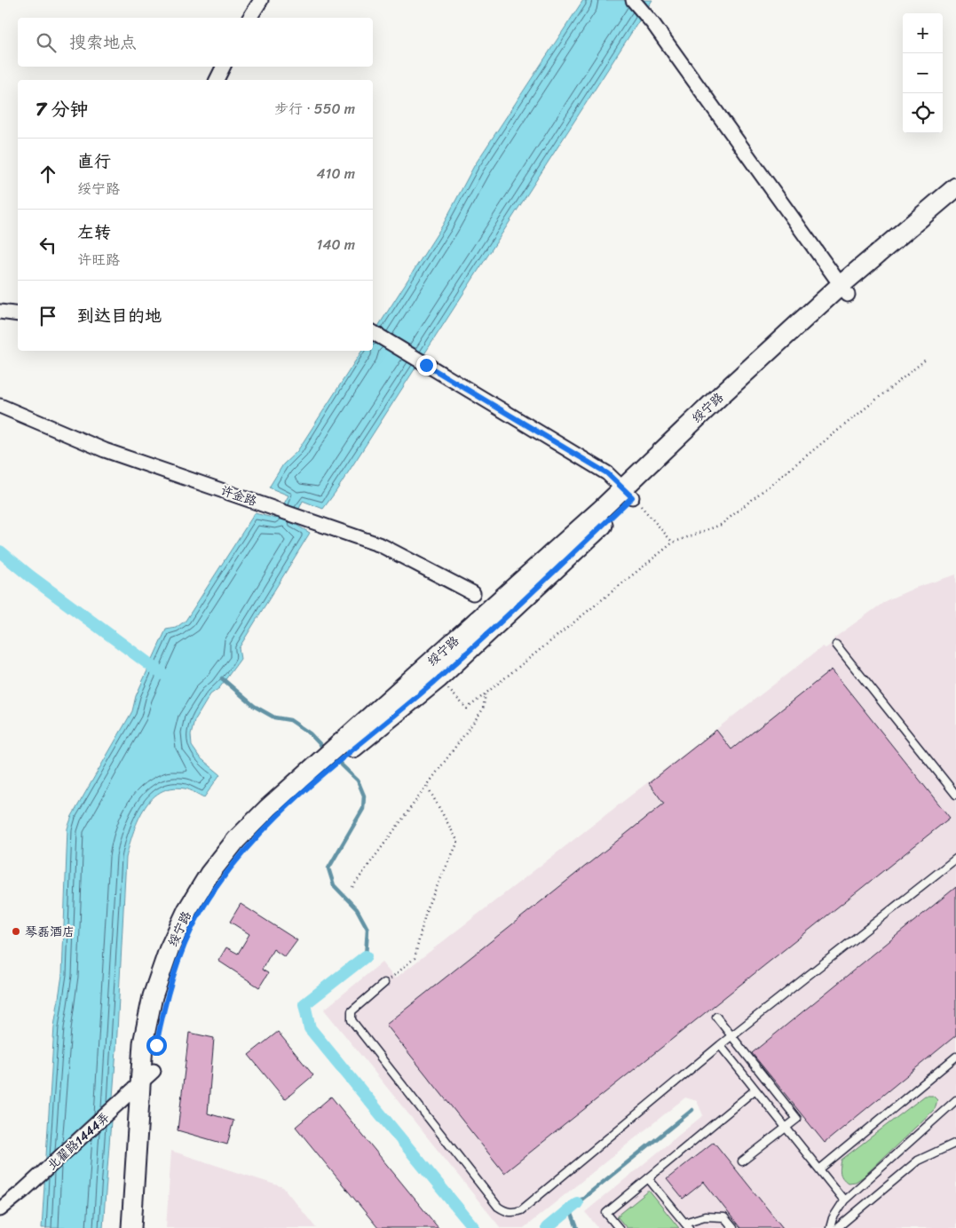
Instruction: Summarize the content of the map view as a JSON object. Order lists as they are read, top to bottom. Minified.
{"streets":{"main road":["绥宁路"],"street":["许金路","北翟路1444弄"]},"crossings":[["绥宁路","北翟路1444弄"]],"places":["琴磊酒店"],"page":{"map_buttons":["+","−"],"search":"搜索地点","heading":["7 分钟","步行 · 550 m"],"list":[["直行","绥宁路","410 m"],["左转","许旺路","140 m"],"到达目的地"]}}
